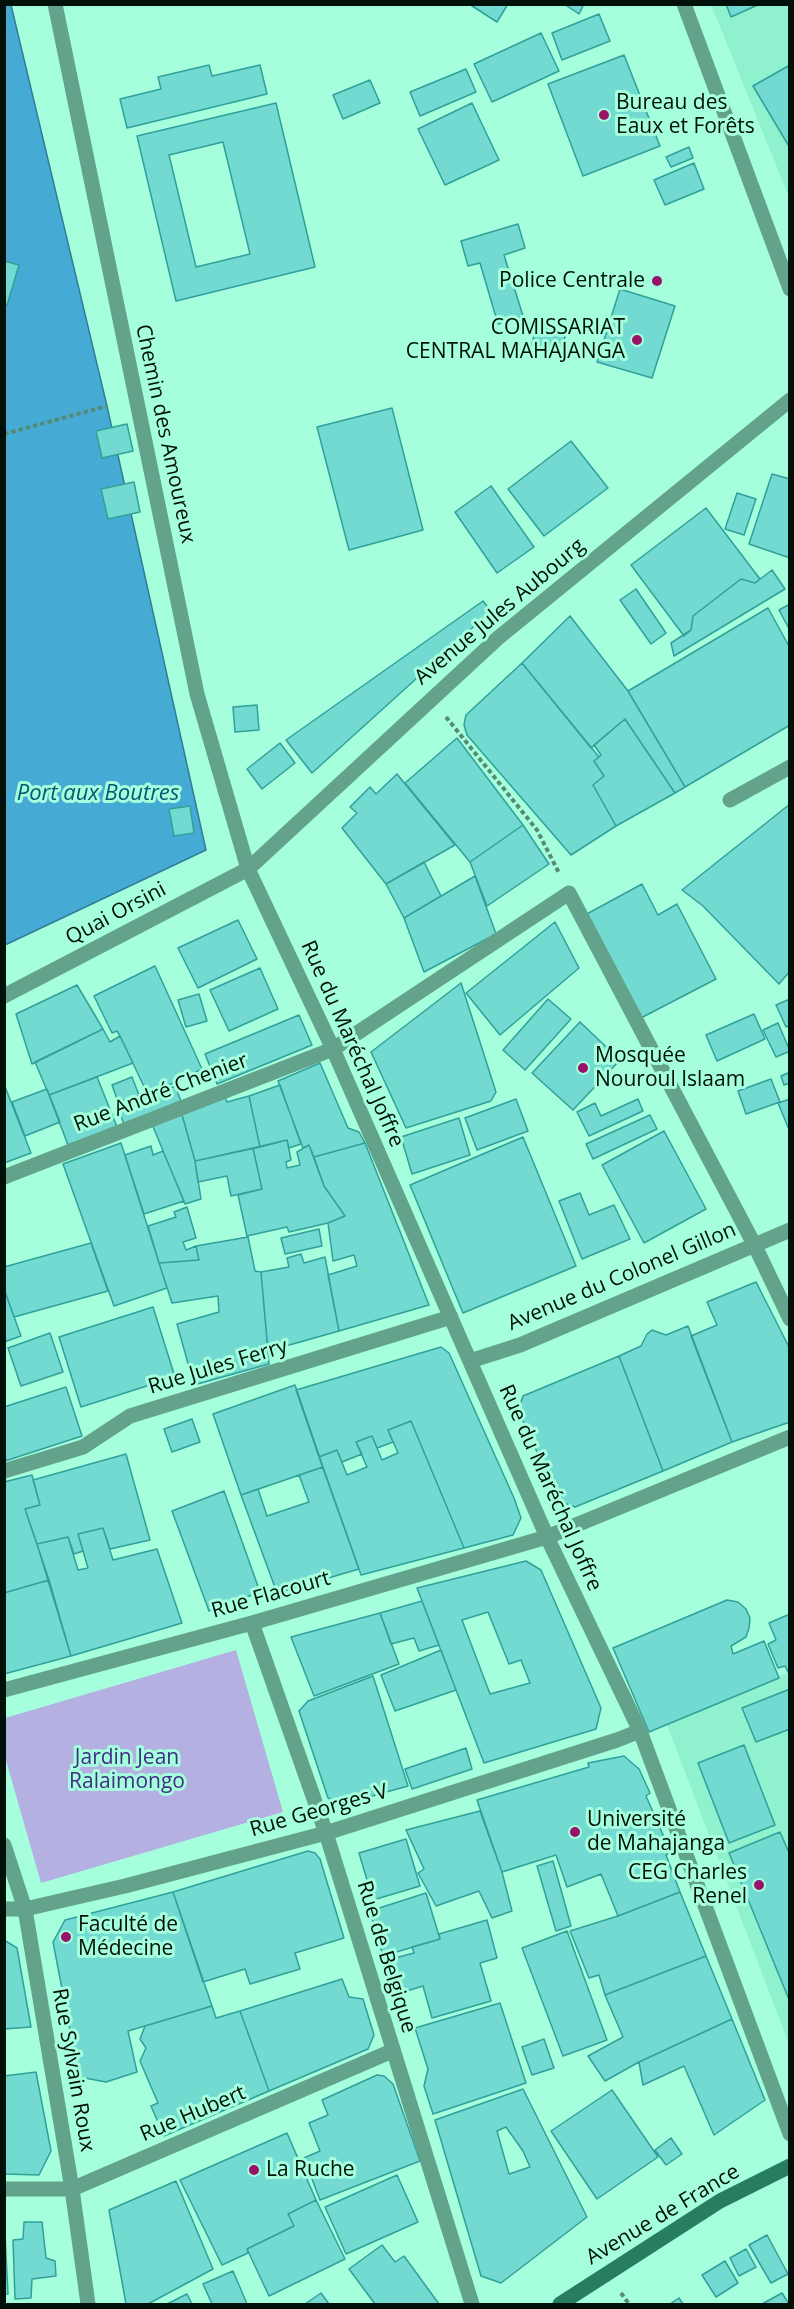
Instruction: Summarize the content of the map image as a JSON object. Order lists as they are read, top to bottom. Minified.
{"streets":{"main road":["Avenue de France"],"street":["Chemin des Amoureux","Avenue Jules Aubourg","Quai Orsini","Rue du Maréchal Joffre","Rue André Chenier","Avenue du Colonel Gillon","Rue Jules Ferry","Rue Flacourt","Rue Georges V","Rue de Belgique","Rue Sylvain Roux","Rue Hubert"]},"crossings":[["Chemin des Amoureux","Avenue Jules Aubourg"],["Chemin des Amoureux","Quai Orsini"],["Chemin des Amoureux","Rue du Maréchal Joffre"],["Avenue Jules Aubourg","Quai Orsini"],["Avenue Jules Aubourg","Rue du Maréchal Joffre"],["Quai Orsini","Rue du Maréchal Joffre"],["Rue du Maréchal Joffre","Rue André Chenier"],["Rue du Maréchal Joffre","Avenue du Colonel Gillon"],["Rue du Maréchal Joffre","Rue Jules Ferry"],["Rue du Maréchal Joffre","Rue Flacourt"],["Rue du Maréchal Joffre","Rue Georges V"],["Rue Flacourt","Rue de Belgique"],["Rue Georges V","Rue de Belgique"],["Rue Georges V","Rue Sylvain Roux"],["Rue de Belgique","Rue Hubert"],["Rue Sylvain Roux","Rue Hubert"]],"water":["Port aux Boutres"],"parks":["Jardin Jean Ralaimongo"],"places":["Bureau des Eaux et Forêts","Police Centrale","COMISSARIAT CENTRAL MAHAJANGA","Mosquée Nouroul Islaam","Université de Mahajanga","CEG Charles Renel","Faculté de Médecine","La Ruche"]}
